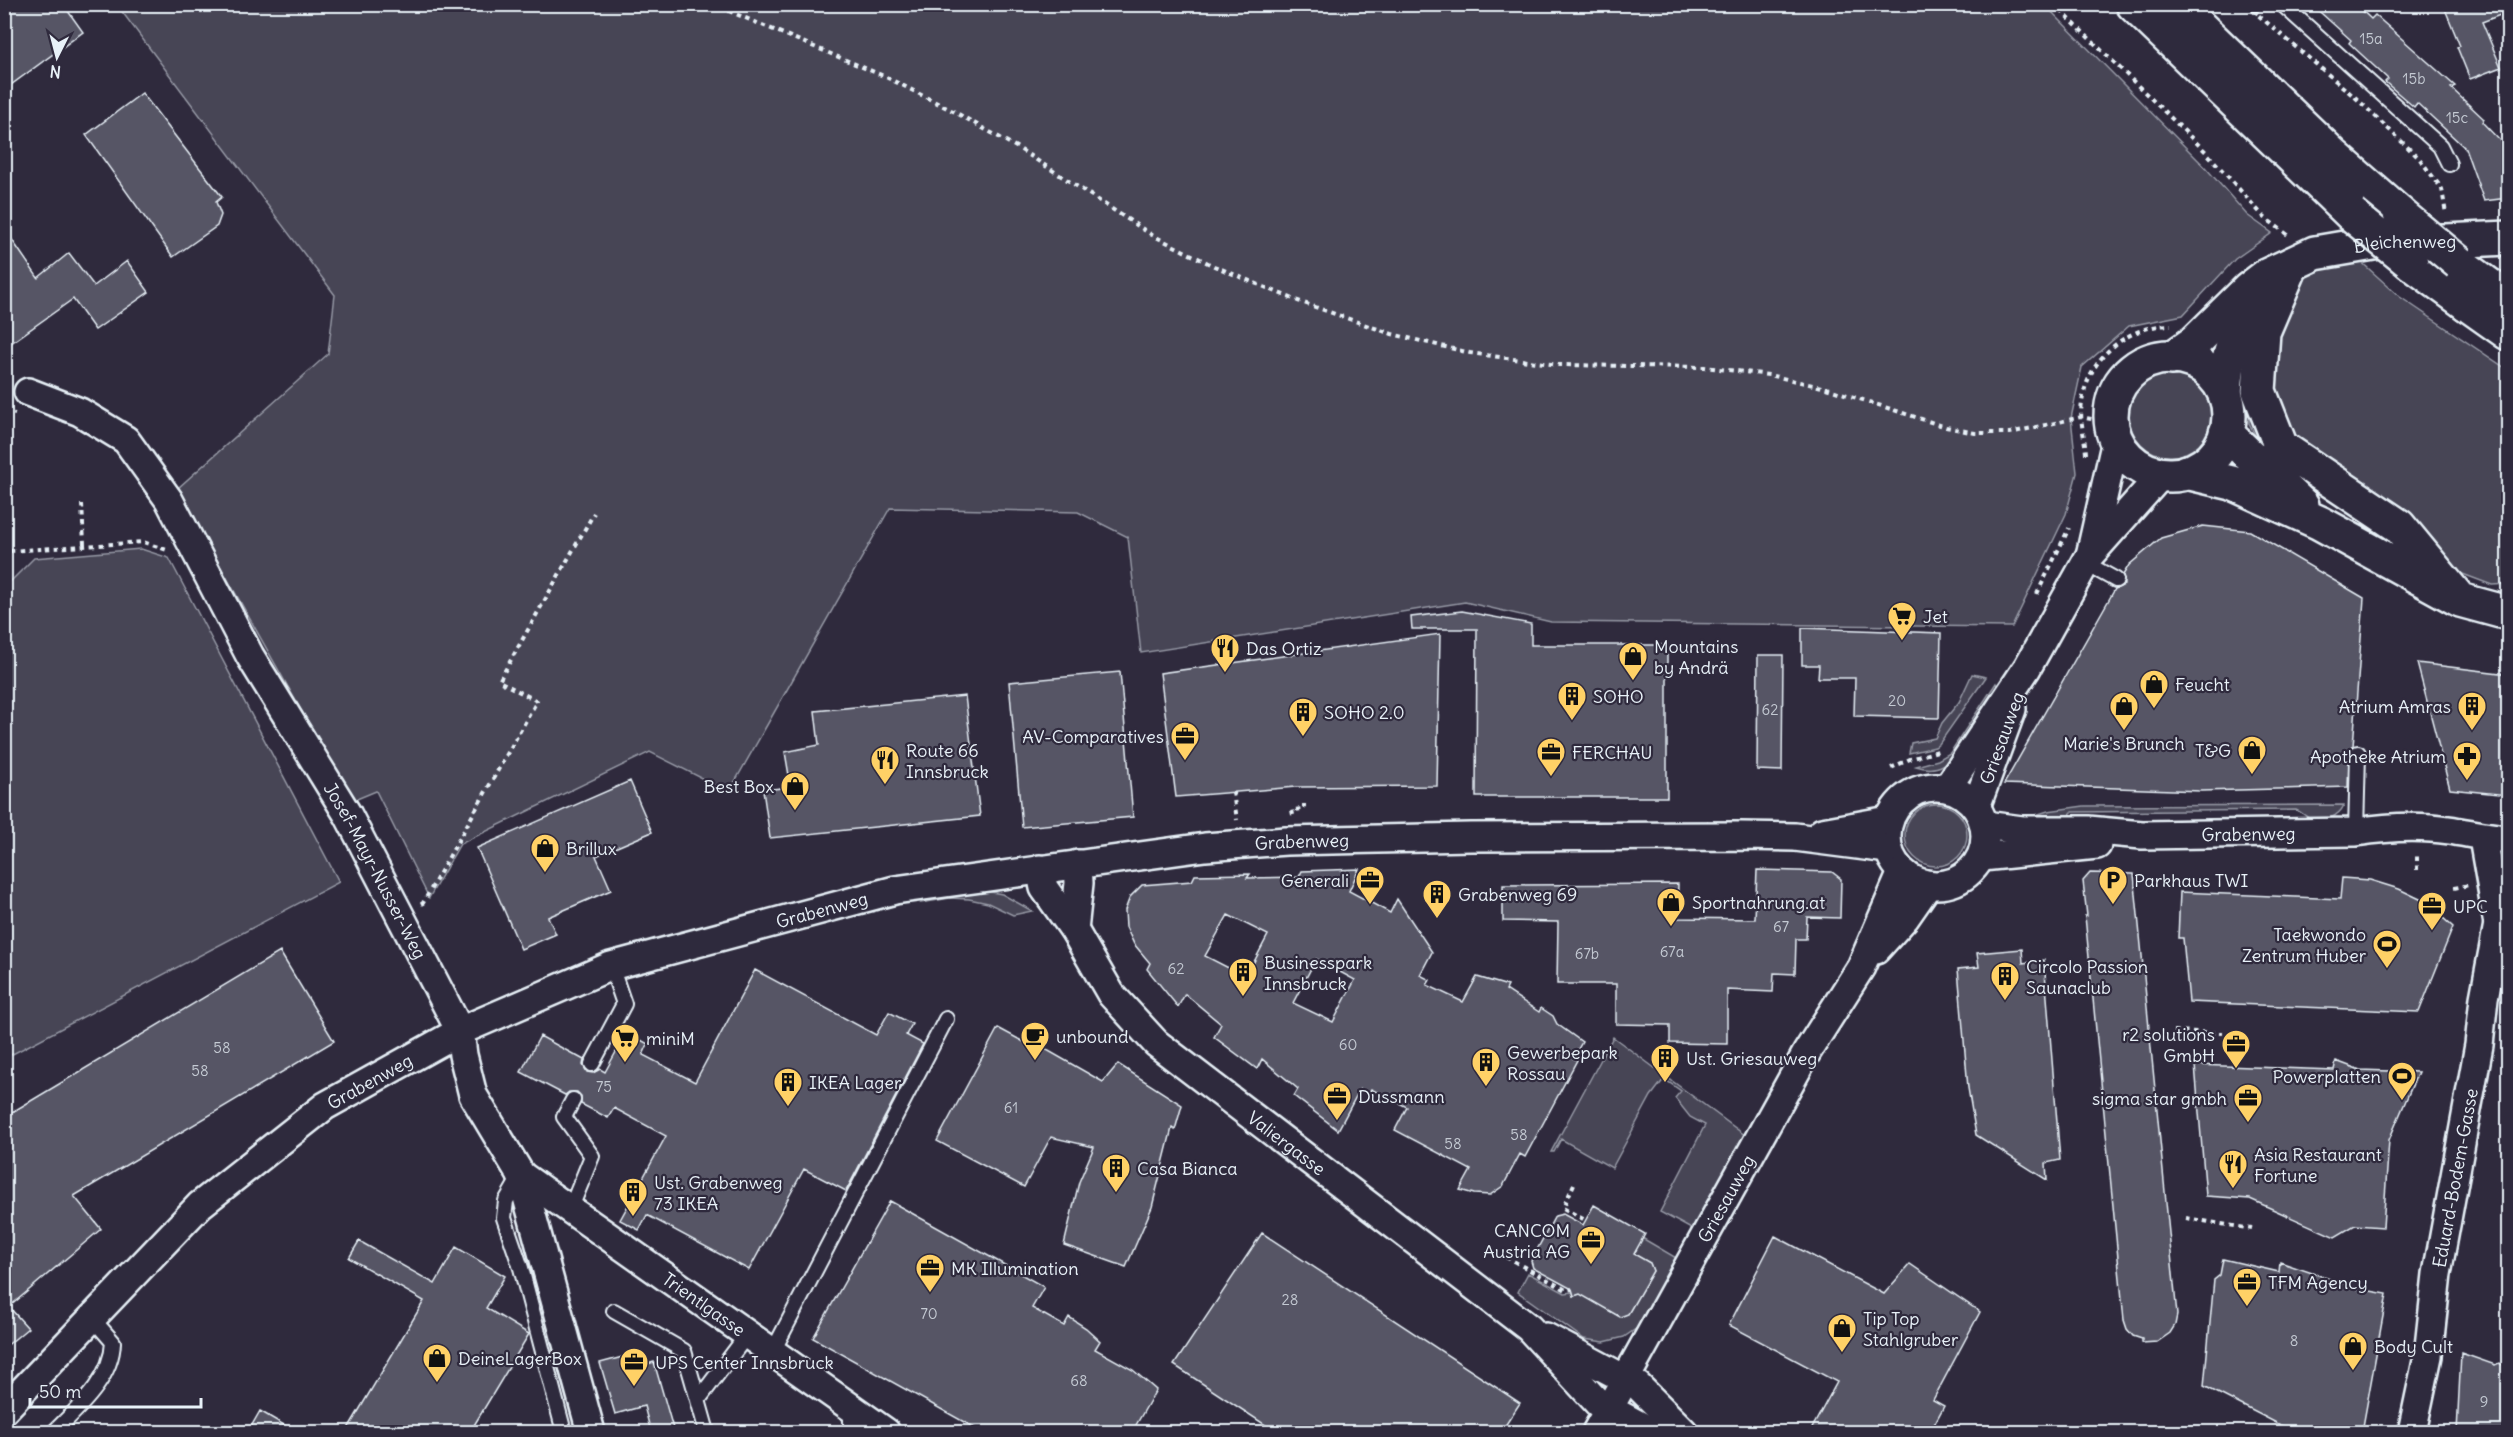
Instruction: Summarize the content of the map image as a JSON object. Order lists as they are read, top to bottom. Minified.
{"streets":{"main road":["Bleichenweg","Griesauweg"],"street":["Grabenweg","Josef-Mayr-Nusser-Weg","Valiergasse","Eduard-Bodem-Gasse","Trientlgasse"]},"crossings":[["Bleichenweg","Griesauweg"],["Griesauweg","Grabenweg"],["Griesauweg","Valiergasse"],["Grabenweg","Josef-Mayr-Nusser-Weg"],["Grabenweg","Valiergasse"],["Grabenweg","Eduard-Bodem-Gasse"],["Josef-Mayr-Nusser-Weg","Trientlgasse"]],"places":{"supermarket":["Jet","miniM"],"restaurant":["Das Ortiz","Route 66 Innsbruck","Asia Restaurant Fortune"],"shop":["Mountains by Andrä","Feucht","Marie's Brunch","T&G","Best Box","Brillux","Sportnahrung.at","Tip Top Stahlgruber","Body Cult","DeineLagerBox"],"building":["SOHO","Atrium Amras","SOHO 2.0","Grabenweg 69","Businesspark Innsbruck","Circolo Passion Saunaclub","Ust. Griesauweg","Gewerbepark Rossau","IKEA Lager","Casa Bianca","Ust. Grabenweg 73 IKEA"],"office":["AV-Comparatives","FERCHAU","Generali","UPC","r2 solutions GmbH","Dussmann","sigma star gmbh","CANCOM Austria AG","MK Illumination","TFM Agency","UPS Center Innsbruck"],"pharmacy":["Apotheke Atrium"],"parking":["Parkhaus TWI"],"sports":["Taekwondo Zentrum Huber","Powerplatten"],"cafe":["unbound"]},"house_numbers":["15a","15b","15c","20","62","67","67a","67b","62","60","58","58","75","61","58","58","28","70","8","68","9"],"scale_bar":"50 m","north":"bottom"}
